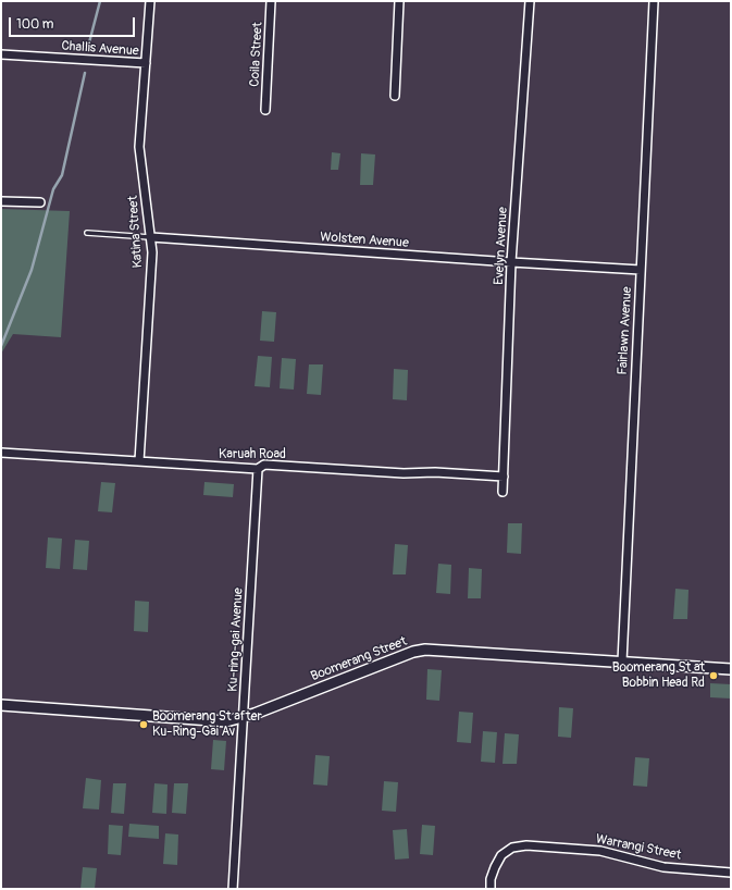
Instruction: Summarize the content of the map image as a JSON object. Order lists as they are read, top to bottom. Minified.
{"streets":{"street":["Challis Avenue","Coila Street","Katina Street","Wolsten Avenue","Evelyn Avenue","Fairlawn Avenue","Karuah Road","Ku-ring-gai Avenue","Boomerang Street","Warrangi Street"]},"crossings":[["Challis Avenue","Katina Street"],["Katina Street","Wolsten Avenue"],["Katina Street","Karuah Road"],["Wolsten Avenue","Evelyn Avenue"],["Wolsten Avenue","Fairlawn Avenue"],["Evelyn Avenue","Karuah Road"],["Fairlawn Avenue","Boomerang Street"],["Karuah Road","Ku-ring-gai Avenue"],["Ku-ring-gai Avenue","Boomerang Street"]],"places":["Boomerang St at Bobbin Head Rd","Boomerang St after Ku-Ring-Gai Av"],"scale_bar":"100 m"}
